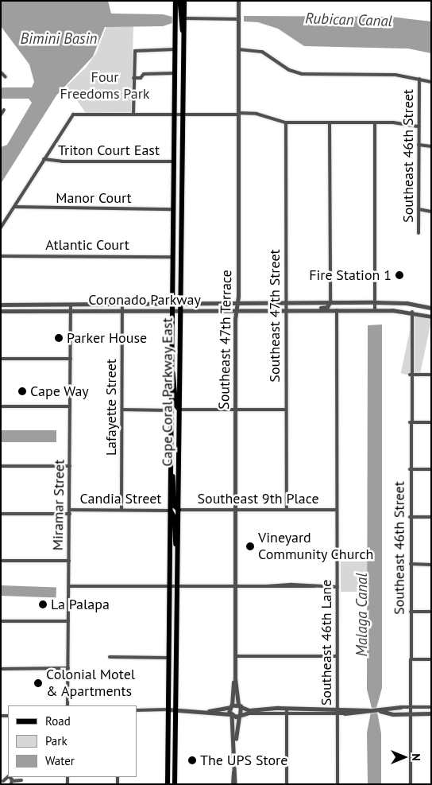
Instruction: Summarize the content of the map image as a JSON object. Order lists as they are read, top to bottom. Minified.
{"streets":{"main road":["Cape Coral Parkway East"],"street":["Triton Court East","Southeast 46th Street","Manor Court","Atlantic Court","Coronado Parkway","Southeast 47th Street","Southeast 47th Terrace","Lafayette Street","Candia Street","Southeast 9th Place","Miramar Street","Southeast 46th Lane"]},"crossings":[["Triton Court East","Cape Coral Parkway East"],["Southeast 46th Street","Coronado Parkway"],["Manor Court","Cape Coral Parkway East"],["Atlantic Court","Cape Coral Parkway East"],["Coronado Parkway","Southeast 47th Street"],["Coronado Parkway","Southeast 47th Terrace"],["Coronado Parkway","Cape Coral Parkway East"],["Coronado Parkway","Lafayette Street"],["Coronado Parkway","Miramar Street"],["Coronado Parkway","Southeast 46th Lane"],["Southeast 47th Street","Southeast 9th Place"],["Southeast 47th Terrace","Southeast 9th Place"],["Cape Coral Parkway East","Candia Street"],["Cape Coral Parkway East","Southeast 9th Place"],["Lafayette Street","Candia Street"],["Candia Street","Miramar Street"],["Southeast 9th Place","Southeast 46th Lane"]],"water":["Rubican Canal","Bimini Basin","Malaga Canal"],"parks":["Four Freedoms Park"],"places":["Fire Station 1","Parker House","Cape Way","Vineyard Community Church","La Palapa","Colonial Motel & Apartments","The UPS Store"],"legend":["Road","Park","Water"],"north":"right"}
